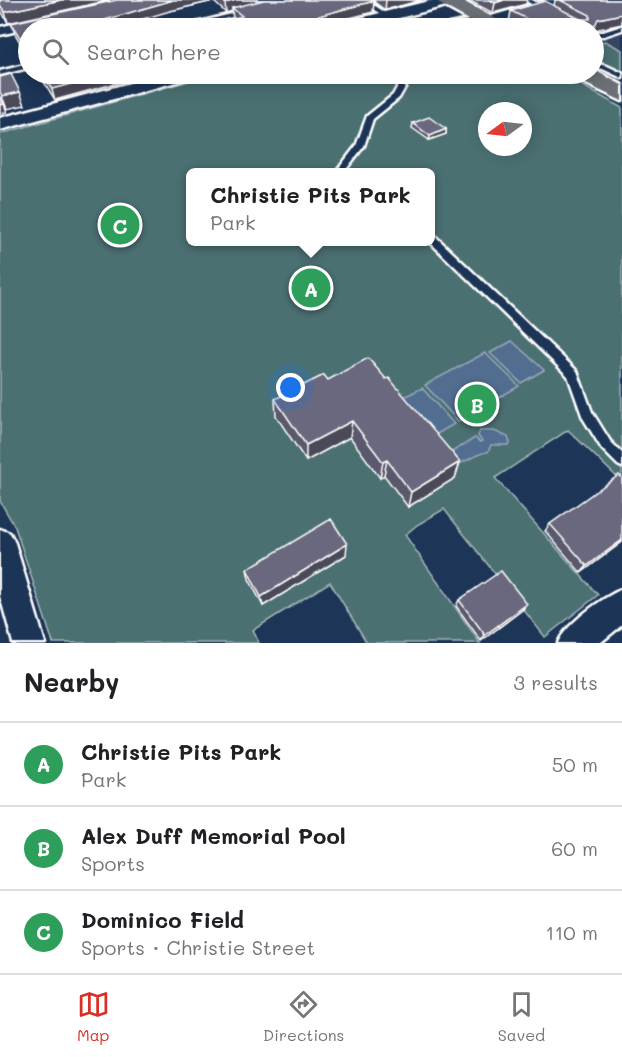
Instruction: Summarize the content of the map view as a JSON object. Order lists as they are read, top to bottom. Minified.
{"north":"left","page":{"search":"Search here","popup":["Christie Pits Park","Park"],"pins":["C","A","B"],"heading":["Nearby","3 results"],"list":[{"mark":"A","name":"Christie Pits Park","note":"Park","value":"50 m"},{"mark":"B","name":"Alex Duff Memorial Pool","note":"Sports","value":"60 m"},{"mark":"C","name":"Dominico Field","note":"Sports · Christie Street","value":"110 m"}],"nav":["Map","Directions","Saved"]}}
